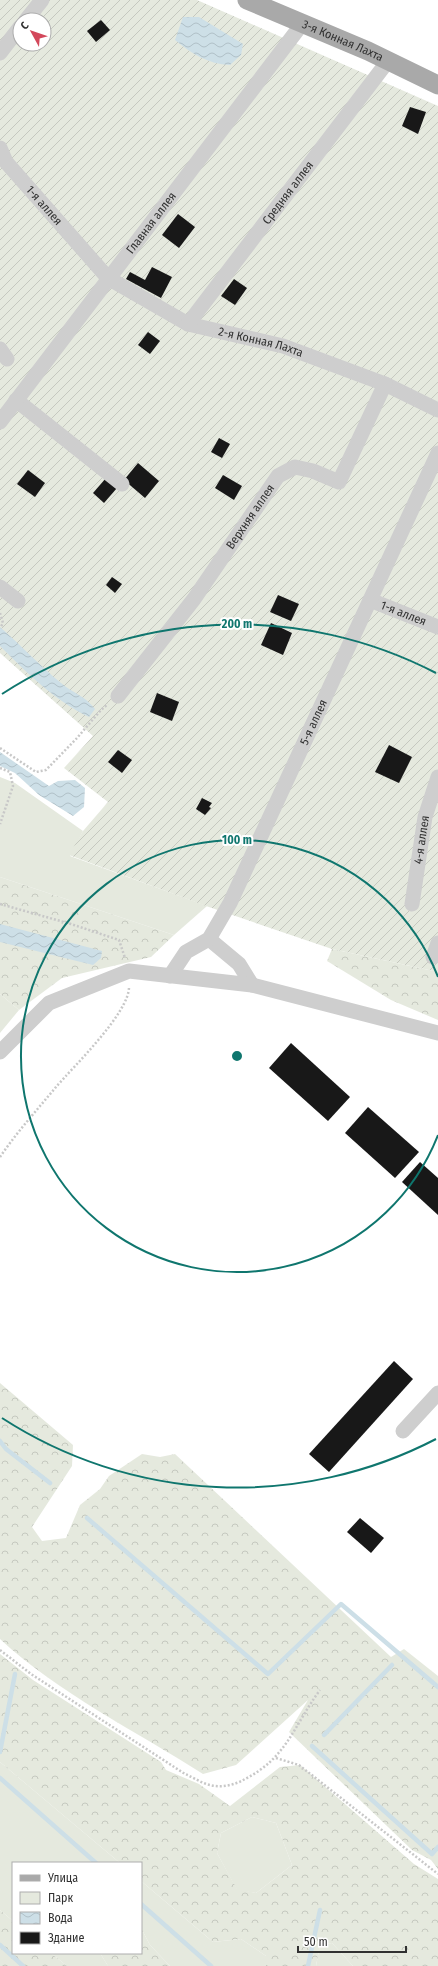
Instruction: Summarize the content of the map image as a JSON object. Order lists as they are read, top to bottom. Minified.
{"streets":{"main road":["3-я Конная Лахта"],"street":["Средняя аллея","1-я аллея","Главная аллея","2-я Конная Лахта","Верхняя аллея","5-я аллея","4-я аллея"]},"crossings":[["3-я Конная Лахта","Средняя аллея"],["3-я Конная Лахта","Главная аллея"],["Средняя аллея","2-я Конная Лахта"],["1-я аллея","2-я Конная Лахта"],["1-я аллея","5-я аллея"],["Главная аллея","2-я Конная Лахта"],["2-я Конная Лахта","Верхняя аллея"]],"legend":["Улица","Парк","Вода","Здание"],"scale_bar":"50 m","north":"top left","rings":["200 m","100 m"]}
